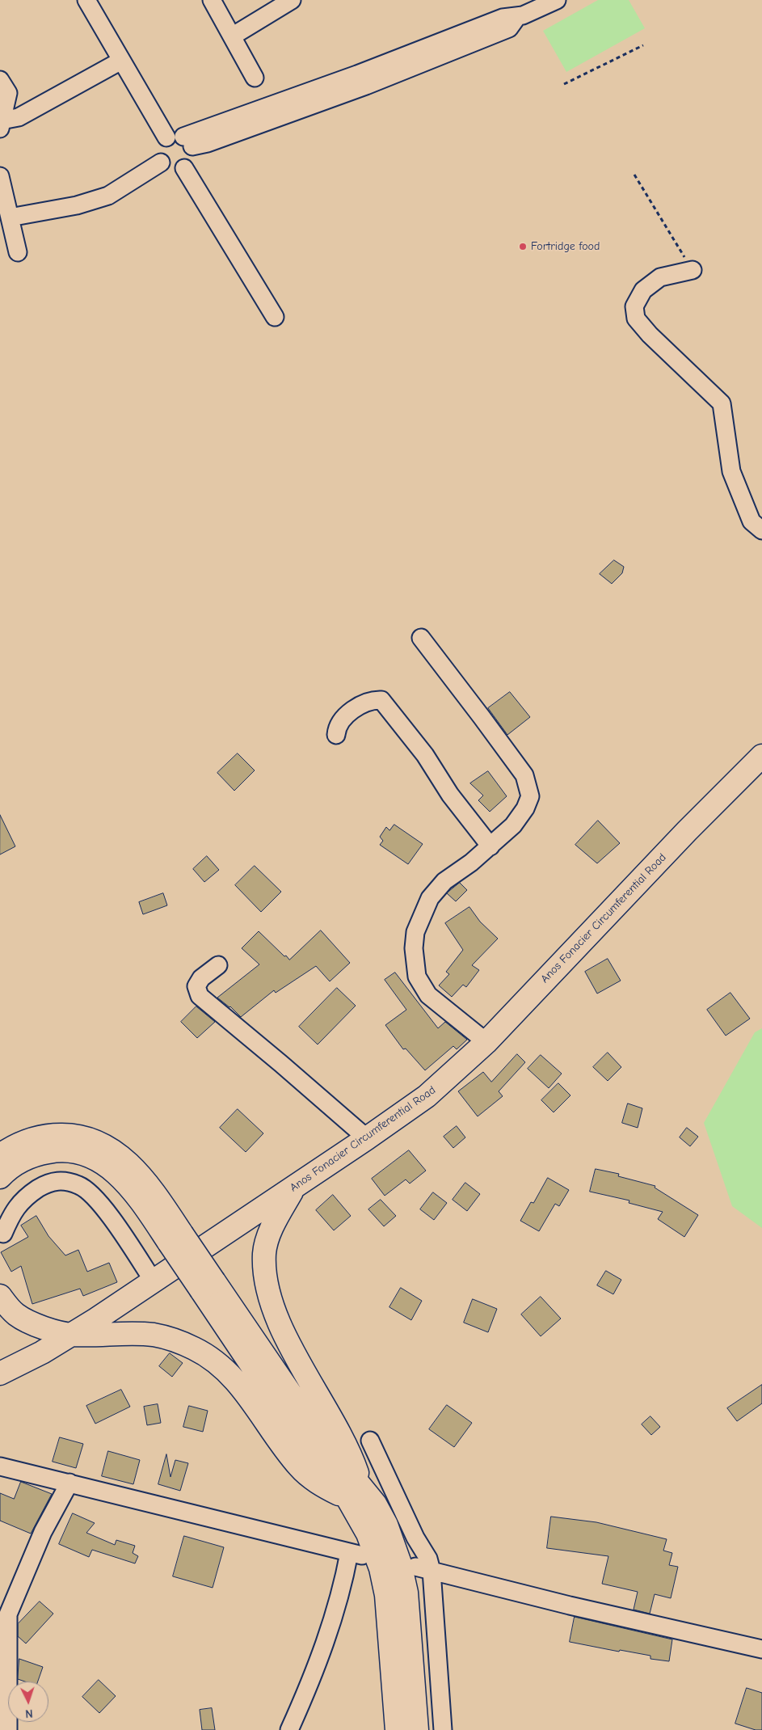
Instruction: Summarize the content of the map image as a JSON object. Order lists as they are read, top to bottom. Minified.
{"streets":{"main road":["Anos Fonacier Circumferential Road"]},"places":["Fortridge food"],"north":"bottom"}
